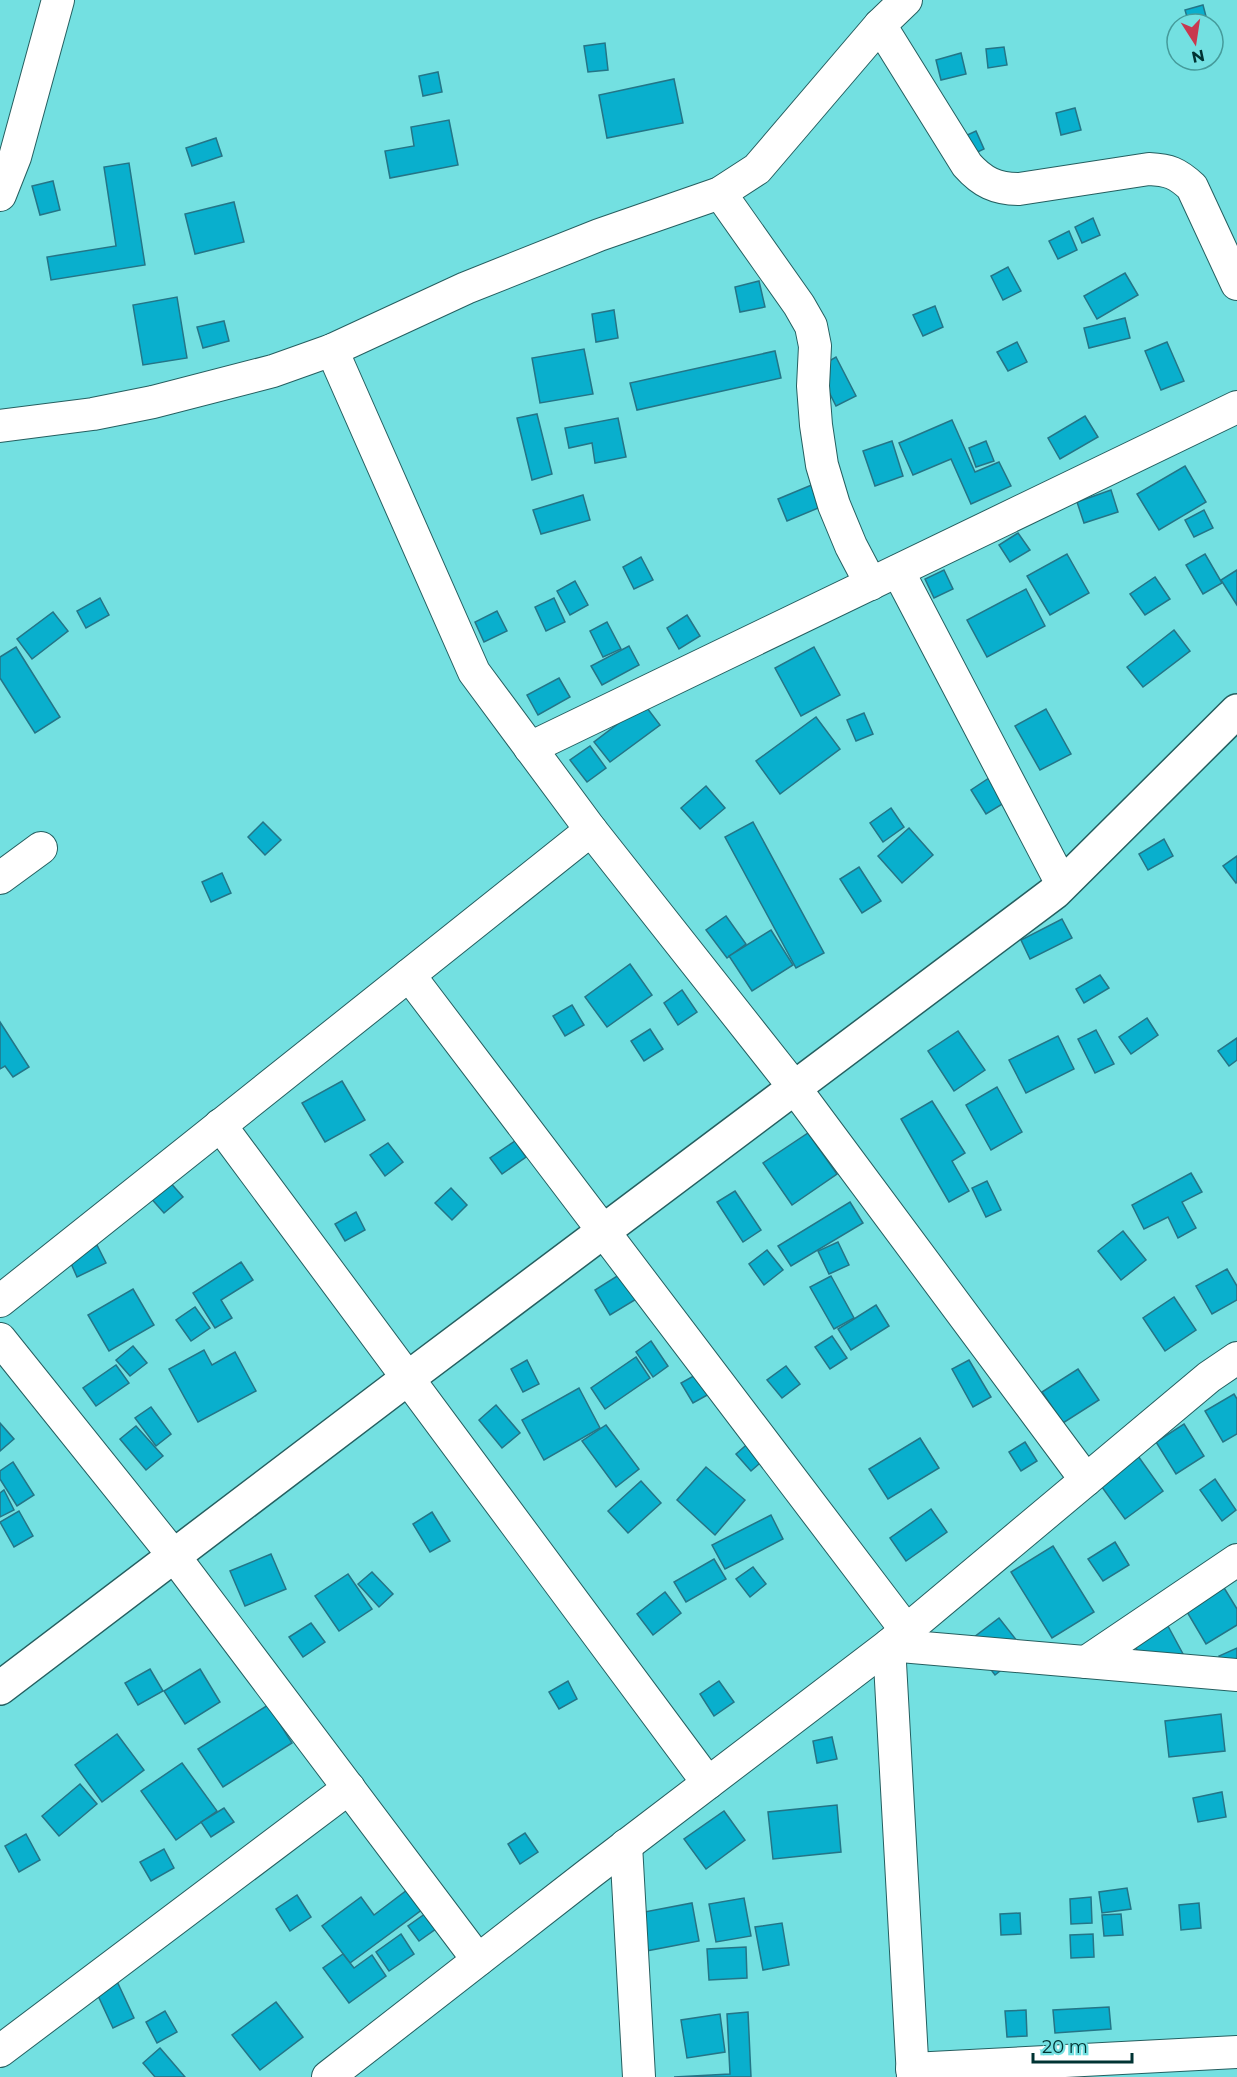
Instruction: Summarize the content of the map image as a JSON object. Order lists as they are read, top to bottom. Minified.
{"scale_bar":"20 m","north":"bottom"}
